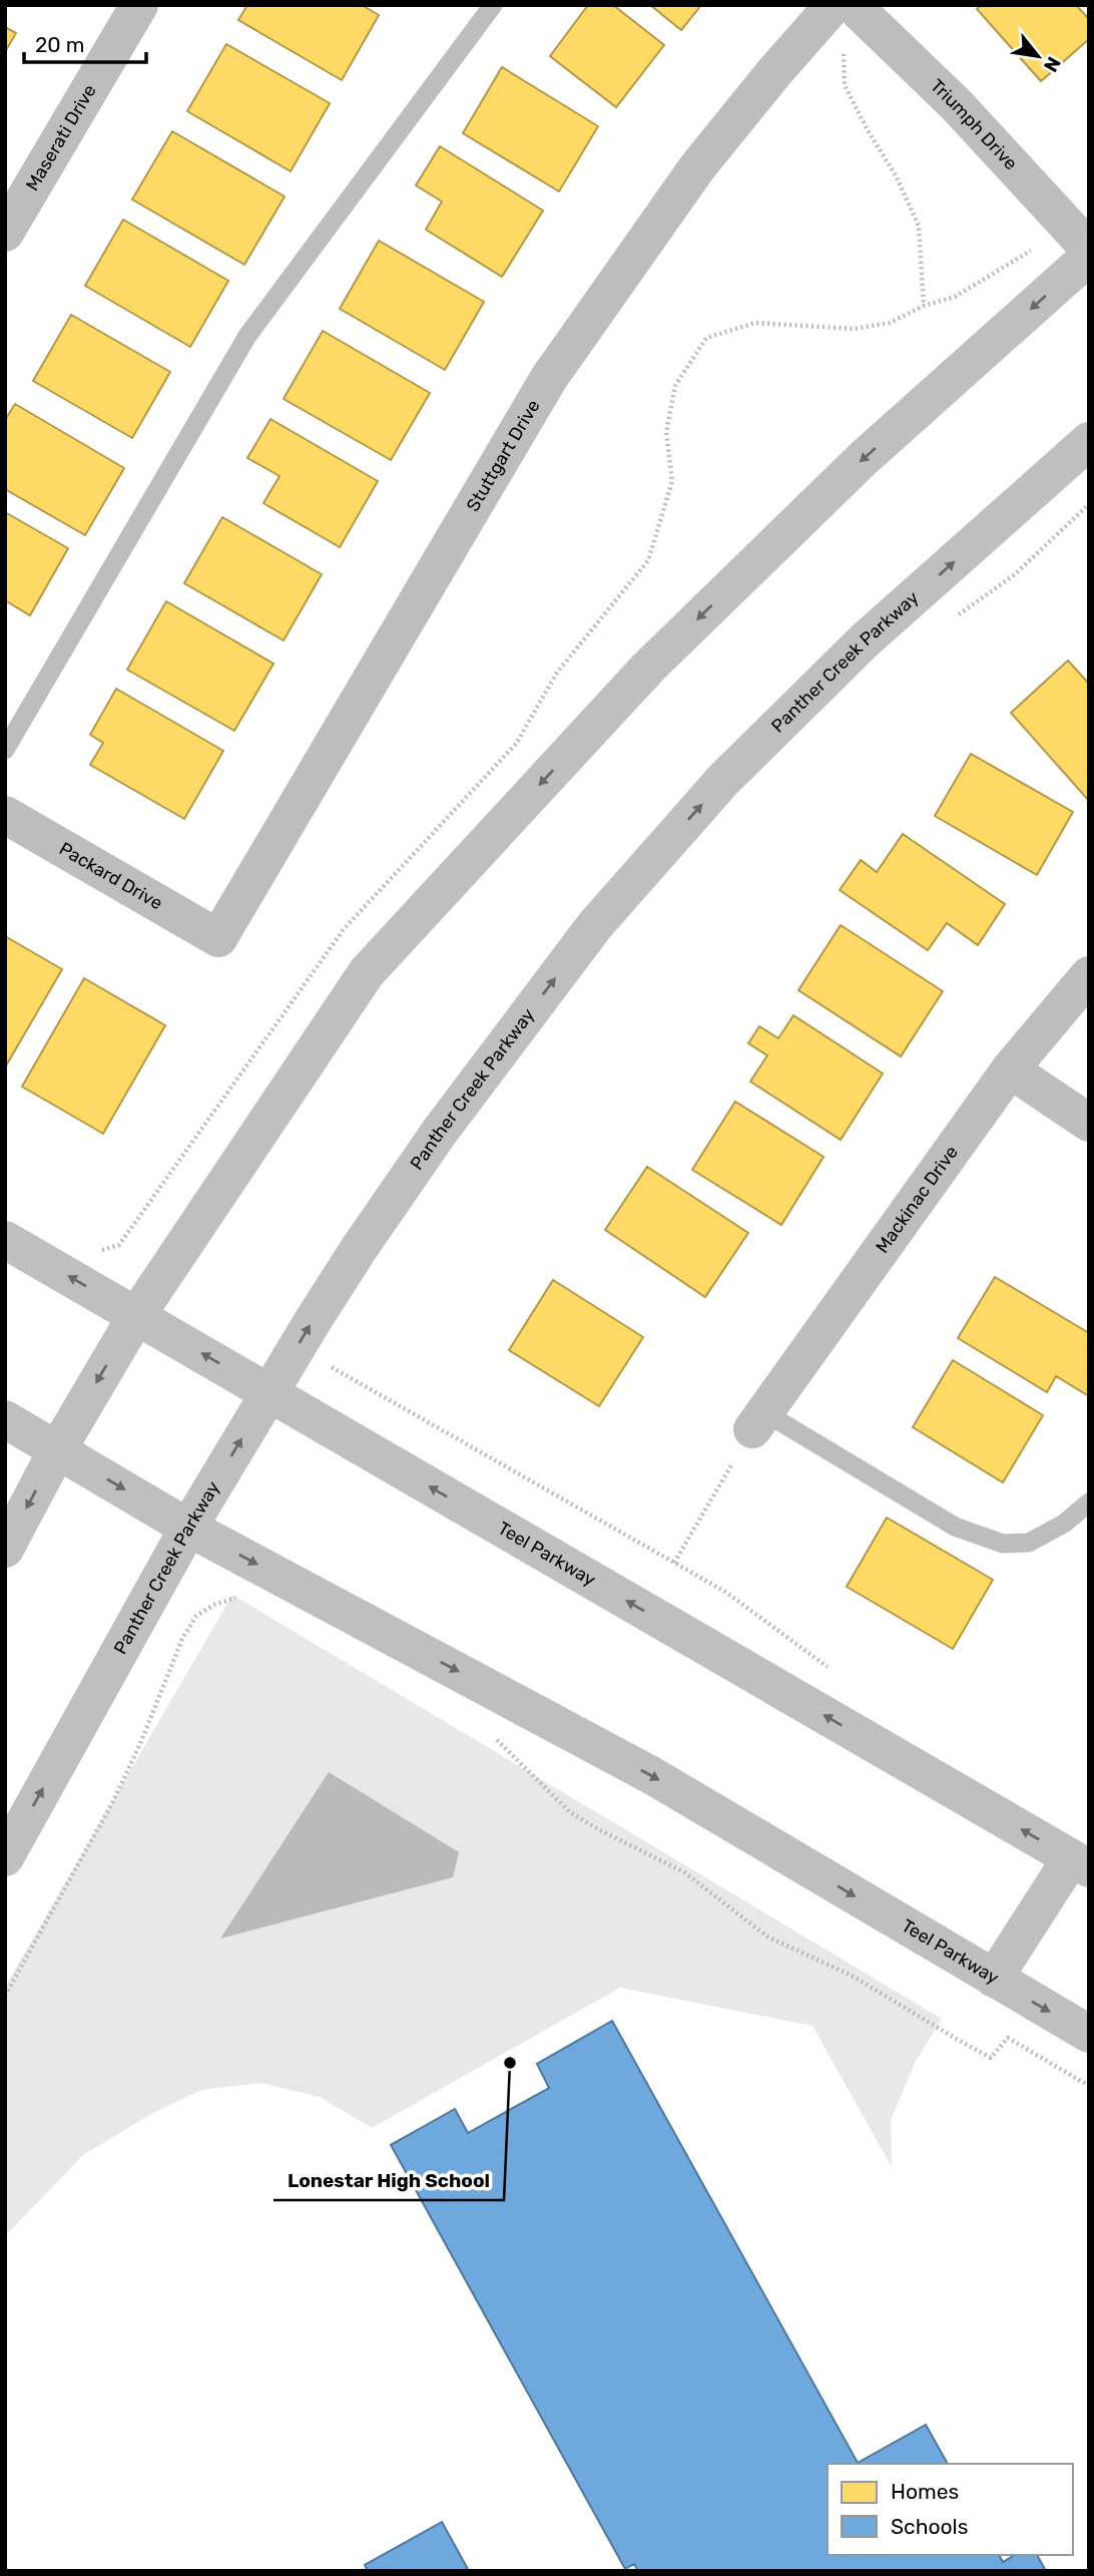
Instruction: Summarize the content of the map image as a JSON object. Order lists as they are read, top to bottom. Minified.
{"streets":{"main road":["Panther Creek Parkway","Teel Parkway"],"street":["Triumph Drive","Maserati Drive","Stuttgart Drive","Packard Drive","Mackinac Drive"]},"crossings":[["Stuttgart Drive","Packard Drive"],["Panther Creek Parkway","Teel Parkway"]],"places":["Lonestar High School"],"legend":["Homes","Schools"],"scale_bar":"20 m","north":"bottom right"}
